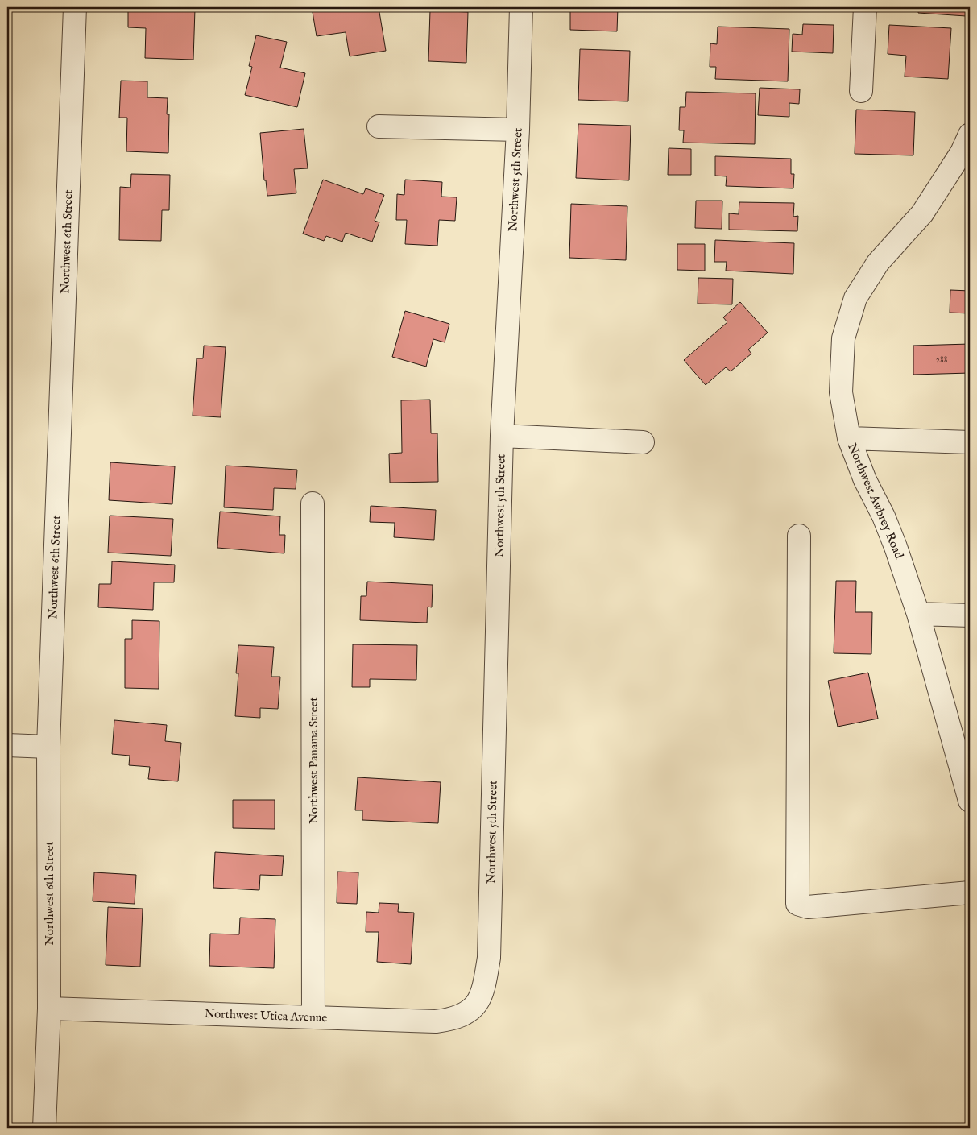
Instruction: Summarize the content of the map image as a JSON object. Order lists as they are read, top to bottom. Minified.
{"streets":{"street":["Northwest 5th Street","Northwest 6th Street","Northwest Awbrey Road","Northwest Panama Street","Northwest Utica Avenue"]},"crossings":[["Northwest 5th Street","Northwest Utica Avenue"],["Northwest 6th Street","Northwest Utica Avenue"],["Northwest Panama Street","Northwest Utica Avenue"]],"house_numbers":["288"]}
